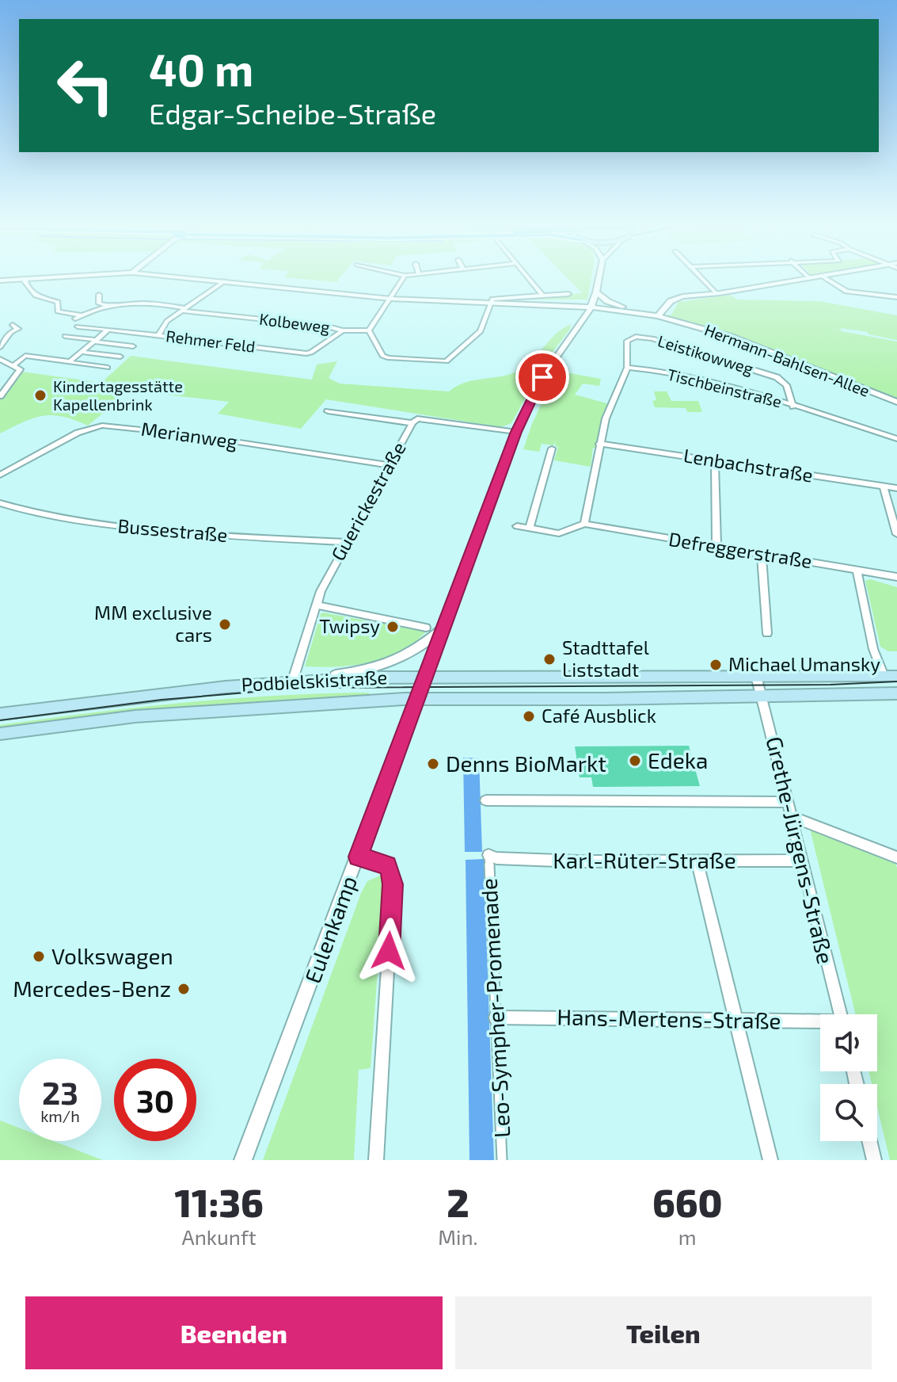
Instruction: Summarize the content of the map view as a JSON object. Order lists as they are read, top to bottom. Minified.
{"streets":{"main road":["Podbielskistraße"],"street":["Kolbeweg","Rehmer Feld","Leistikowweg","Hermann-Bahlsen-Allee","Tischbeinstraße","Merianweg","Lenbachstraße","Guerickestraße","Bussestraße","Defreggerstraße","Grethe-Jürgens-Straße","Karl-Rüter-Straße","Eulenkamp","Leo-Sympher-Promenade","Hans-Mertens-Straße"]},"crossings":[["Kolbeweg","Rehmer Feld"],["Rehmer Feld","Hermann-Bahlsen-Allee"],["Leistikowweg","Tischbeinstraße"],["Hermann-Bahlsen-Allee","Eulenkamp"],["Merianweg","Guerickestraße"],["Guerickestraße","Bussestraße"],["Guerickestraße","Podbielskistraße"],["Guerickestraße","Eulenkamp"],["Podbielskistraße","Grethe-Jürgens-Straße"],["Podbielskistraße","Eulenkamp"],["Grethe-Jürgens-Straße","Karl-Rüter-Straße"],["Karl-Rüter-Straße","Leo-Sympher-Promenade"],["Leo-Sympher-Promenade","Hans-Mertens-Straße"]],"places":["Kindertagesstätte Kapellenbrink","MM exclusive cars","Twipsy","Stadttafel Liststadt","Michael Umansky","Café Ausblick","Edeka","Denns BioMarkt","Volkswagen","Mercedes-Benz"],"page":{"turn":["40 m","Edgar-Scheibe-Straße"],"speed":"23 km/h","limit":"30","eta":["11:36","Ankunft","2","Min.","660","m"],"buttons":["Beenden","Teilen"]}}
